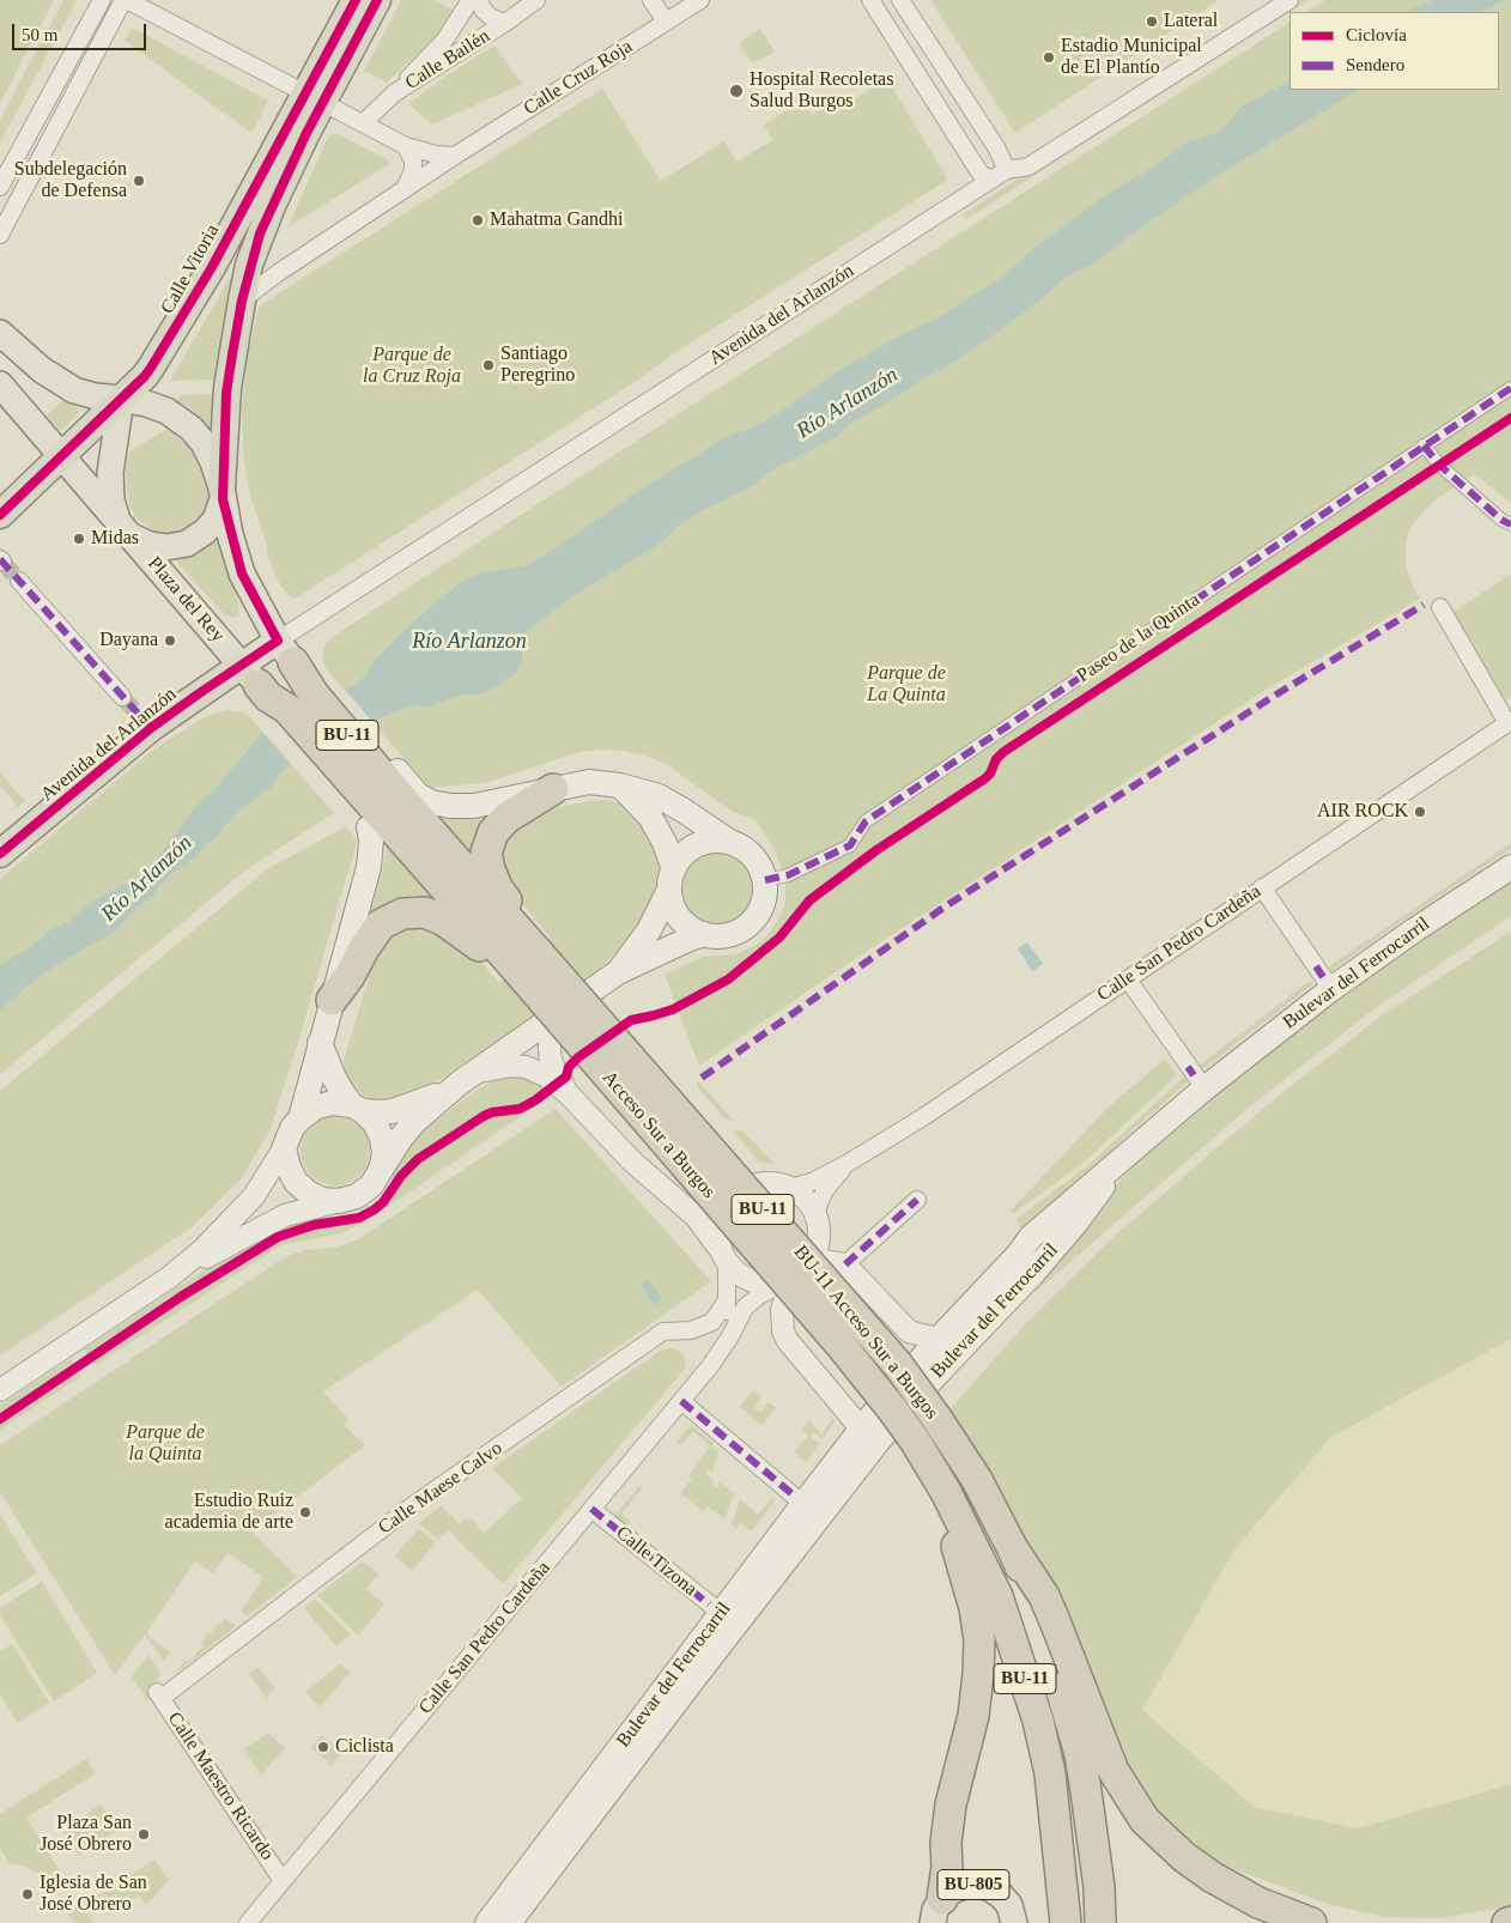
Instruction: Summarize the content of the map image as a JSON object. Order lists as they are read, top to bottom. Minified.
{"streets":{"highway":["Calle Vitoria","Avenida del Arlanzón","BU-11","Acceso Sur a Burgos","BU-11 Acceso Sur a Burgos"],"main road":["Plaza del Rey","Bulevar del Ferrocarril","BU-805"],"street":["Calle Bailén","Calle Cruz Roja","Paseo de la Quinta","Calle San Pedro Cardeña","Calle Maese Calvo","Calle Tizona","Calle Maestro Ricardo"]},"crossings":[["Calle Cruz Roja","Calle Vitoria"],["Calle Vitoria","Plaza del Rey"],["Avenida del Arlanzón","Plaza del Rey"],["Avenida del Arlanzón","Acceso Sur a Burgos"],["BU-11","Acceso Sur a Burgos"],["Calle San Pedro Cardeña","Calle Tizona"],["Calle San Pedro Cardeña","Calle Maestro Ricardo"],["Bulevar del Ferrocarril","Calle Tizona"],["Acceso Sur a Burgos","BU-11 Acceso Sur a Burgos"],["Calle Maese Calvo","Calle Maestro Ricardo"]],"water":["Río Arlanzón","Río Arlanzon"],"parks":["Parque de la Cruz Roja","Parque de La Quinta","Parque de la Quinta"],"places":["Lateral","Estadio Municipal de El Plantío","Hospital Recoletas Salud Burgos","Subdelegación de Defensa","Mahatma Gandhi","Santiago Peregrino","Midas","Dayana","AIR ROCK","Estudio Ruiz academia de arte","Ciclista","Plaza San José Obrero","Iglesia de San José Obrero"],"legend":["Ciclovía","Sendero"],"scale_bar":"50 m"}
